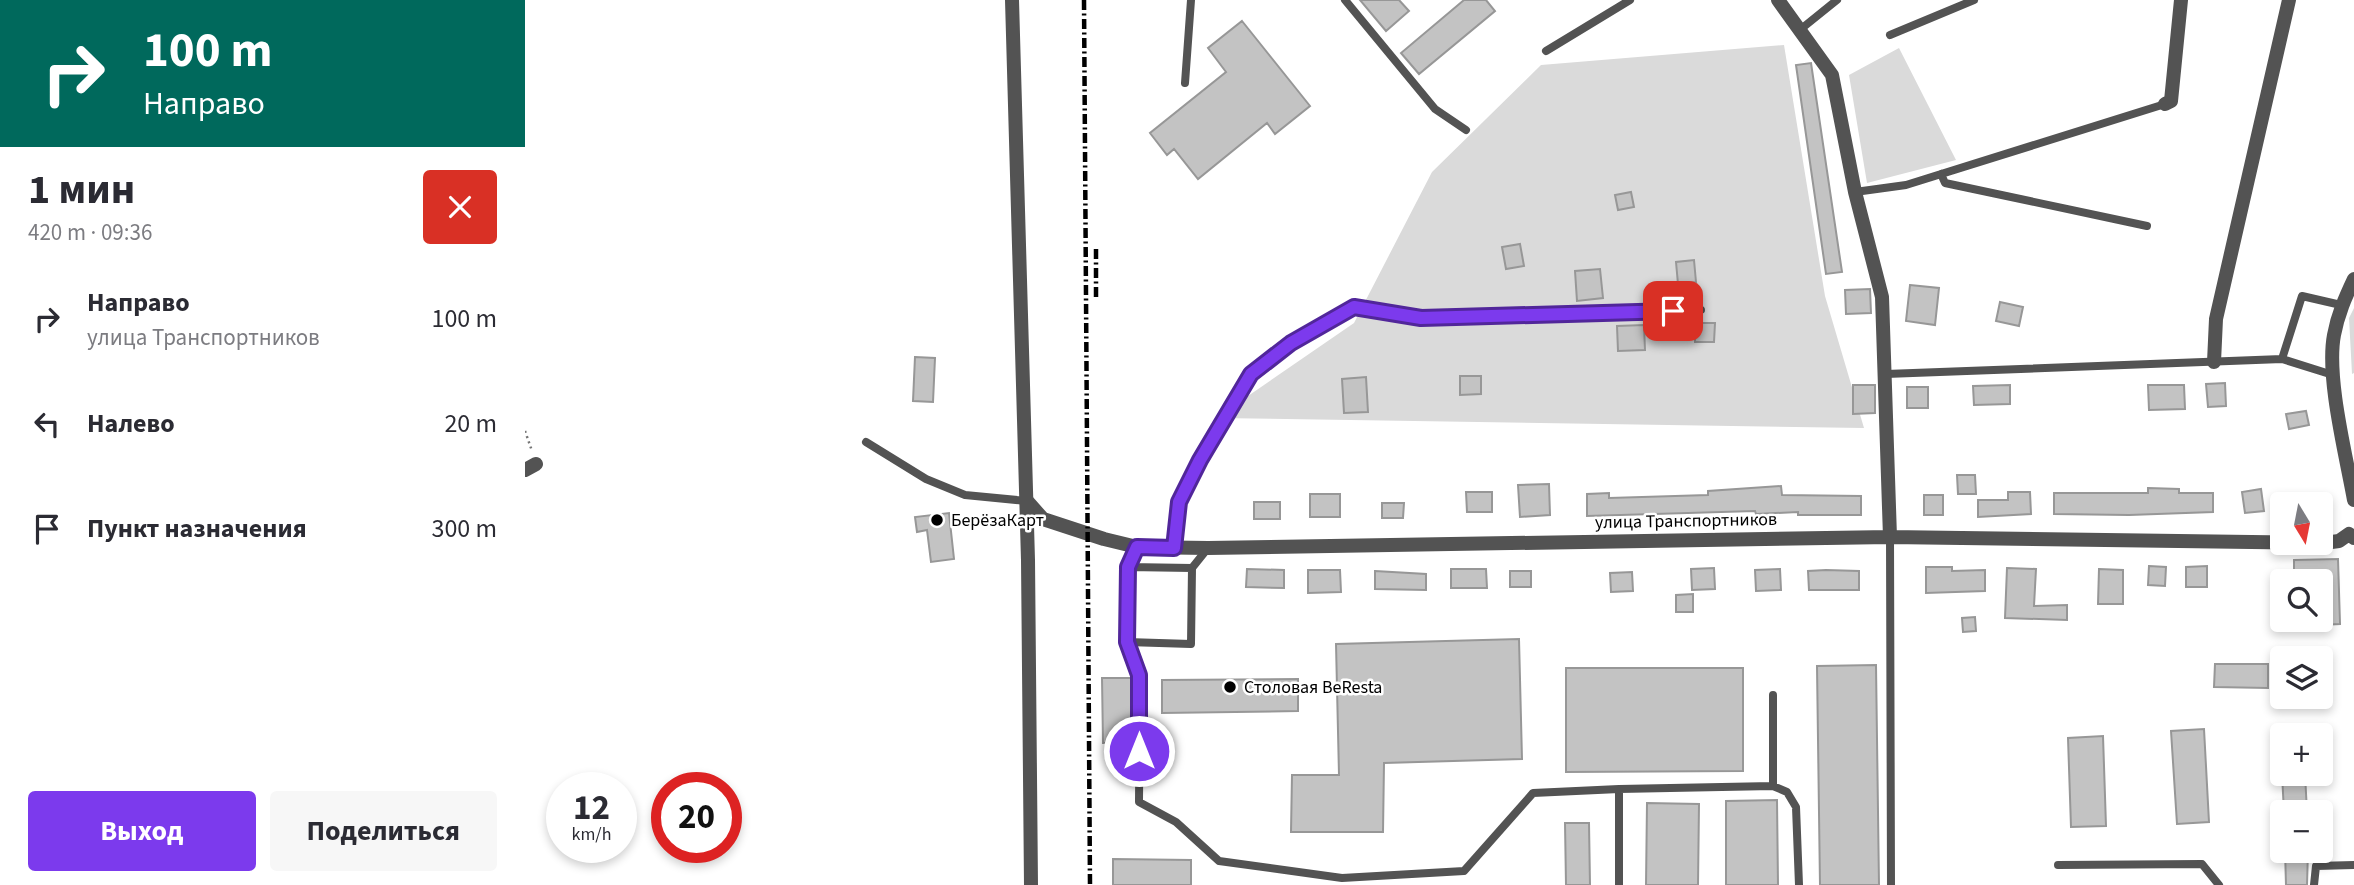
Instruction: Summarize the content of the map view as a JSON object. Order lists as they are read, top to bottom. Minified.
{"streets":{"street":["улица Транспортников"]},"places":["БерёзаКарт","Столовая BeResta"],"north":"bottom","page":{"turn":["100 m","Направо"],"heading":["1 мин","420 m · 09:36"],"list":[{"name":"Направо","note":"улица Транспортников","value":"100 m"},{"name":"Налево","value":"20 m"},{"name":"Пункт назначения","value":"300 m"}],"map_buttons":["+","−"],"speed":"12 km/h","limit":"20","buttons":["Выход","Поделиться"]}}
